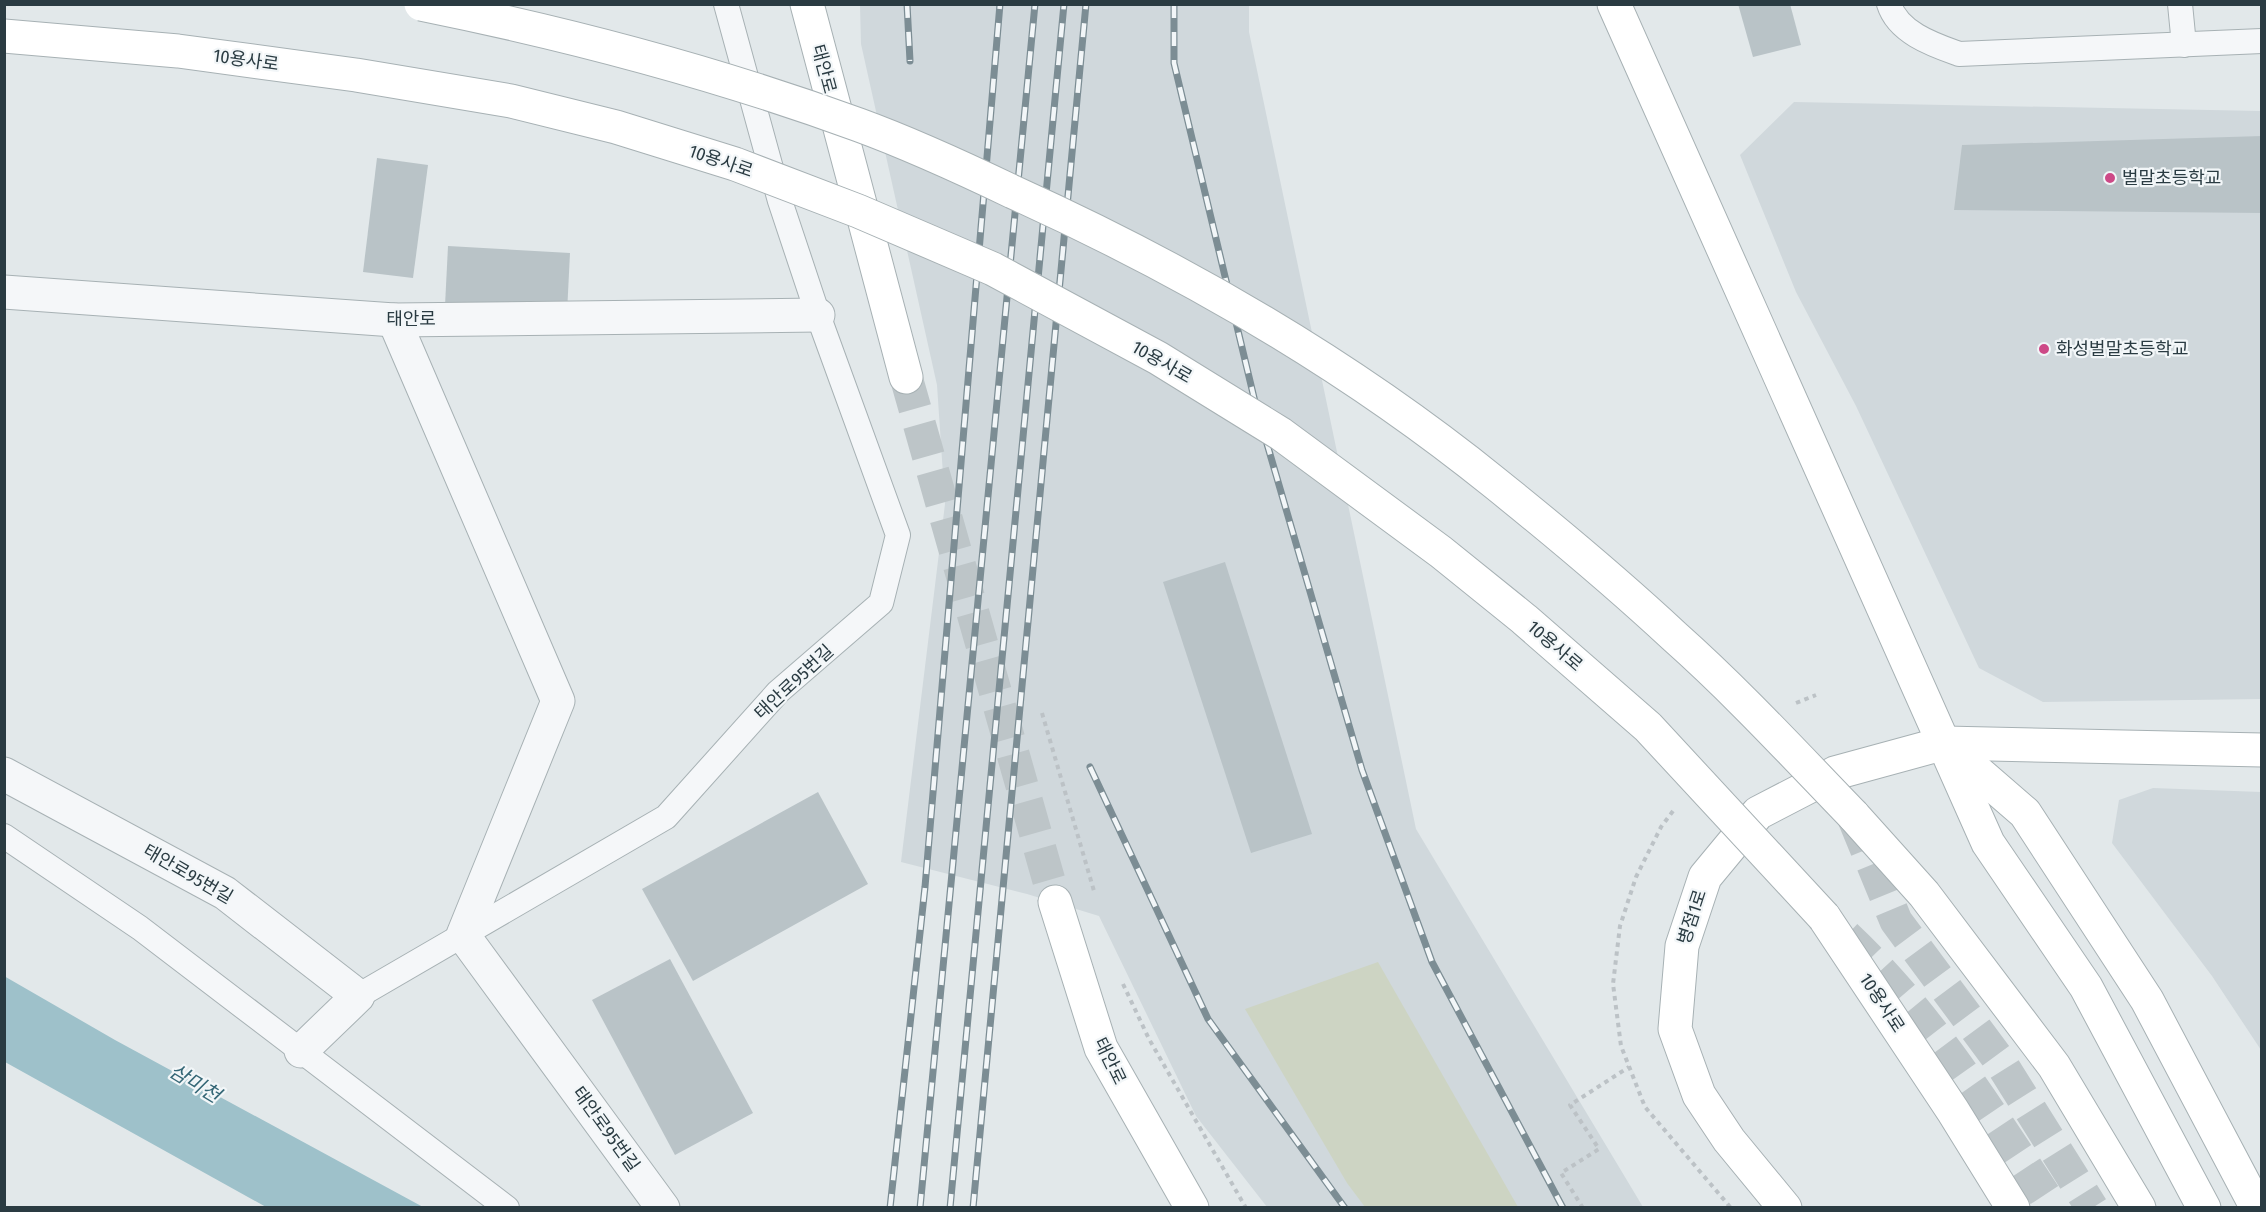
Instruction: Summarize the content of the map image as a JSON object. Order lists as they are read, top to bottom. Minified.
{"streets":{"street":["10용사로","태안로","태안로95번길","병점1로"]},"crossings":[["태안로","태안로95번길"]],"water":["삼미천"],"places":["벌말초등학교","화성벌말초등학교"]}
